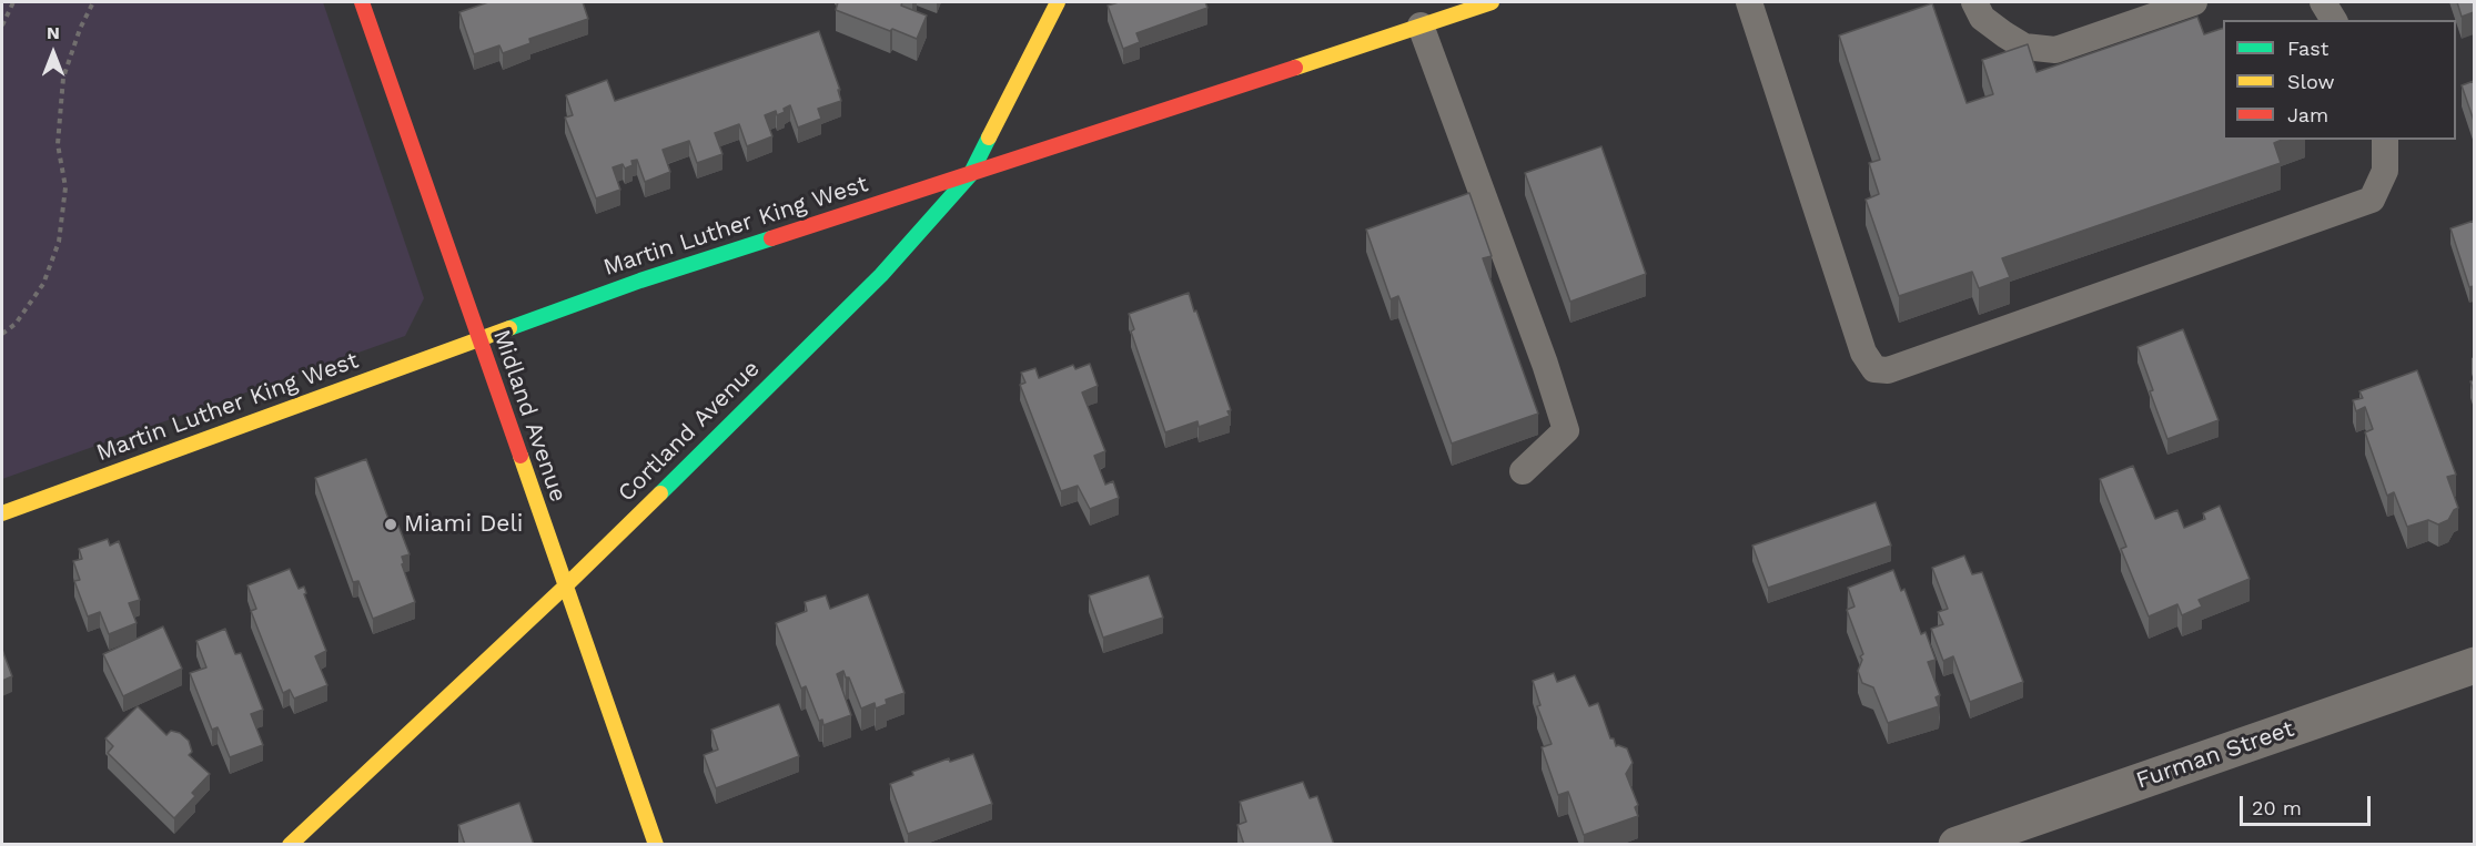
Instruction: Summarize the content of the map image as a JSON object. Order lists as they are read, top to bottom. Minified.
{"streets":{"street":["Martin Luther King West","Midland Avenue","Cortland Avenue","Furman Street"]},"crossings":[["Martin Luther King West","Midland Avenue"],["Martin Luther King West","Cortland Avenue"],["Midland Avenue","Cortland Avenue"]],"places":["Miami Deli"],"legend":["Fast","Slow","Jam"],"scale_bar":"20 m","north":"top"}
